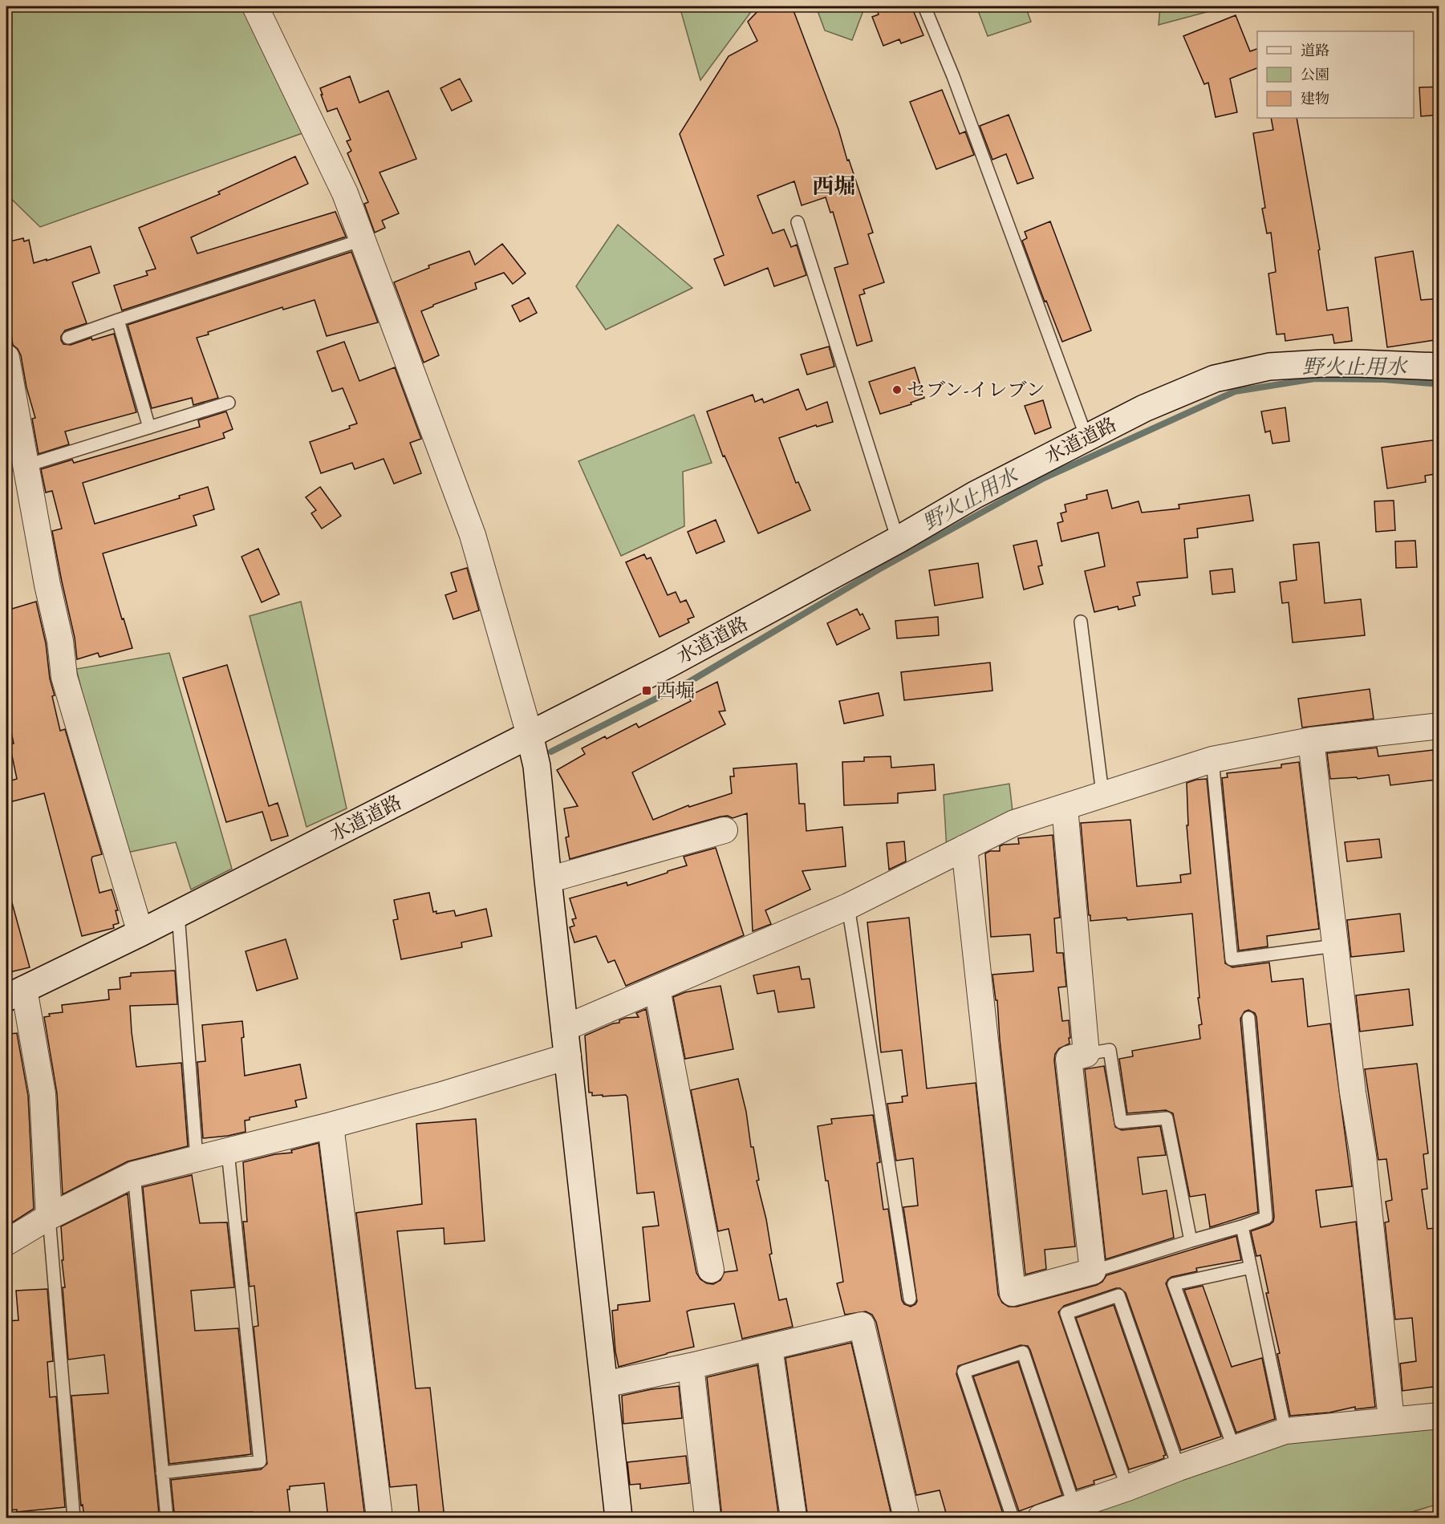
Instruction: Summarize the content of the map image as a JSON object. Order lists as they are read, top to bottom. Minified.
{"streets":{"street":["水道道路"]},"districts":["西堀"],"water":["野火止用水"],"places":{"other":["セブン-イレブン"],"transit":["西堀"]},"legend":["道路","公園","建物"]}
